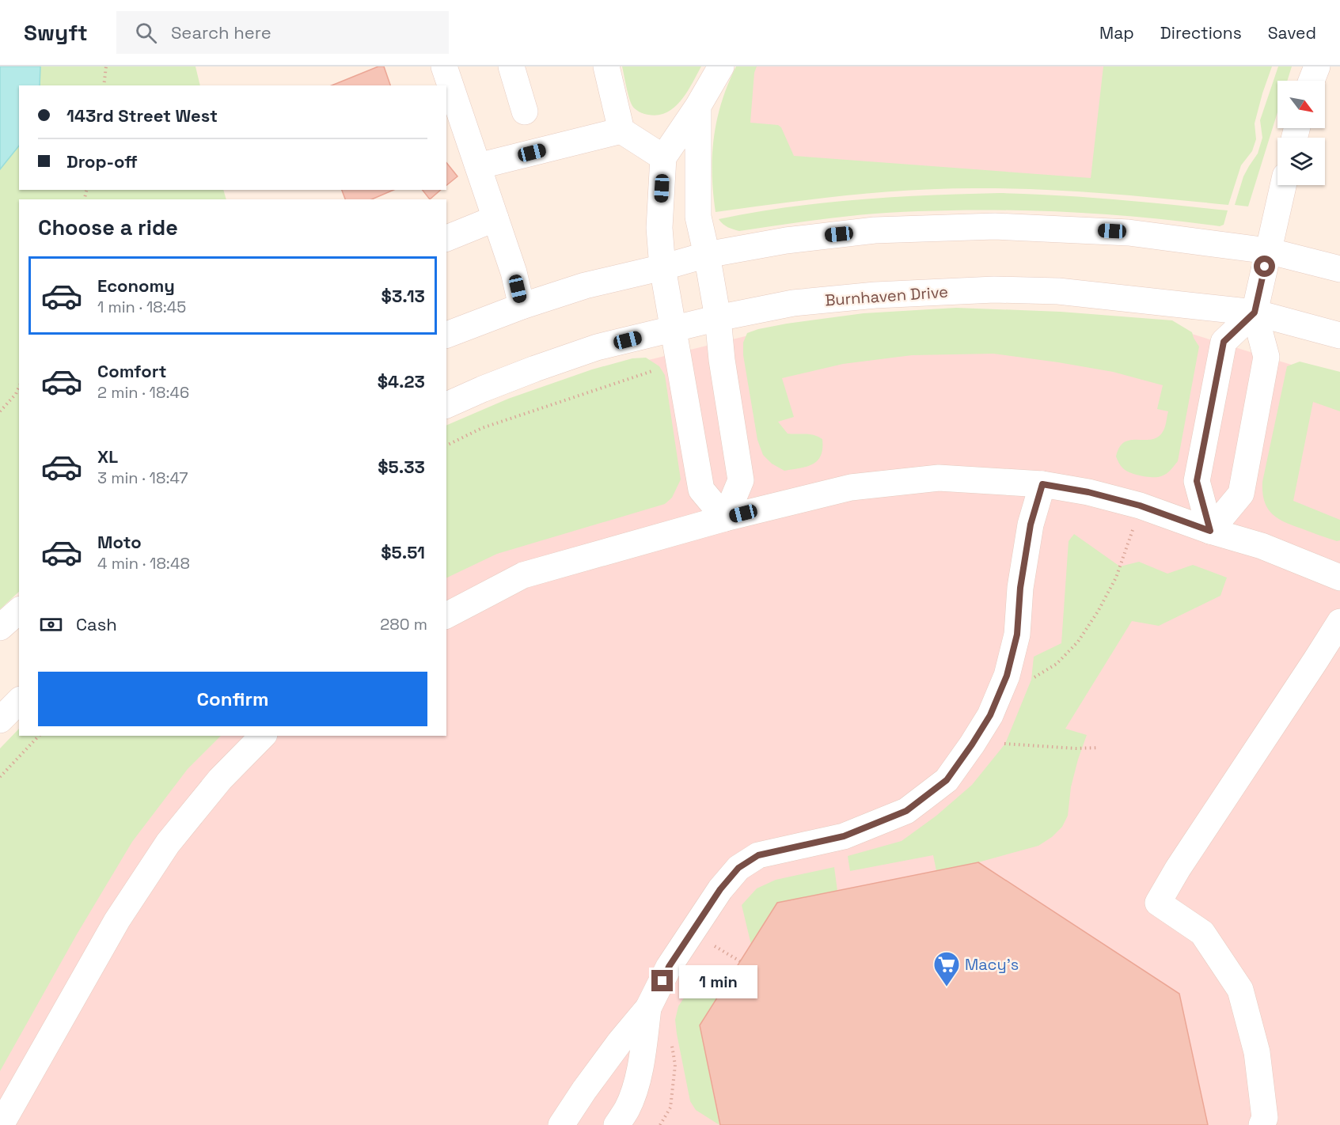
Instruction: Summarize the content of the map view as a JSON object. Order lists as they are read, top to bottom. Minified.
{"streets":{"street":["Burnhaven Drive"]},"places":{"supermarket":["Macy's"]},"north":"bottom right","page":{"header":"Swyft","search":"Search here","nav":["Map","Directions","Saved"],"banner":["143rd Street West","Drop-off"],"heading":"Choose a ride","list":[{"name":"Economy","note":"1 min · 18:45","value":"$3.13"},{"name":"Comfort","note":"2 min · 18:46","value":"$4.23"},{"name":"XL","note":"3 min · 18:47","value":"$5.33"},{"name":"Moto","note":"4 min · 18:48","value":"$5.51"}],"pay":["Cash","280 m"],"buttons":"Confirm","bubble":"1 min"}}
